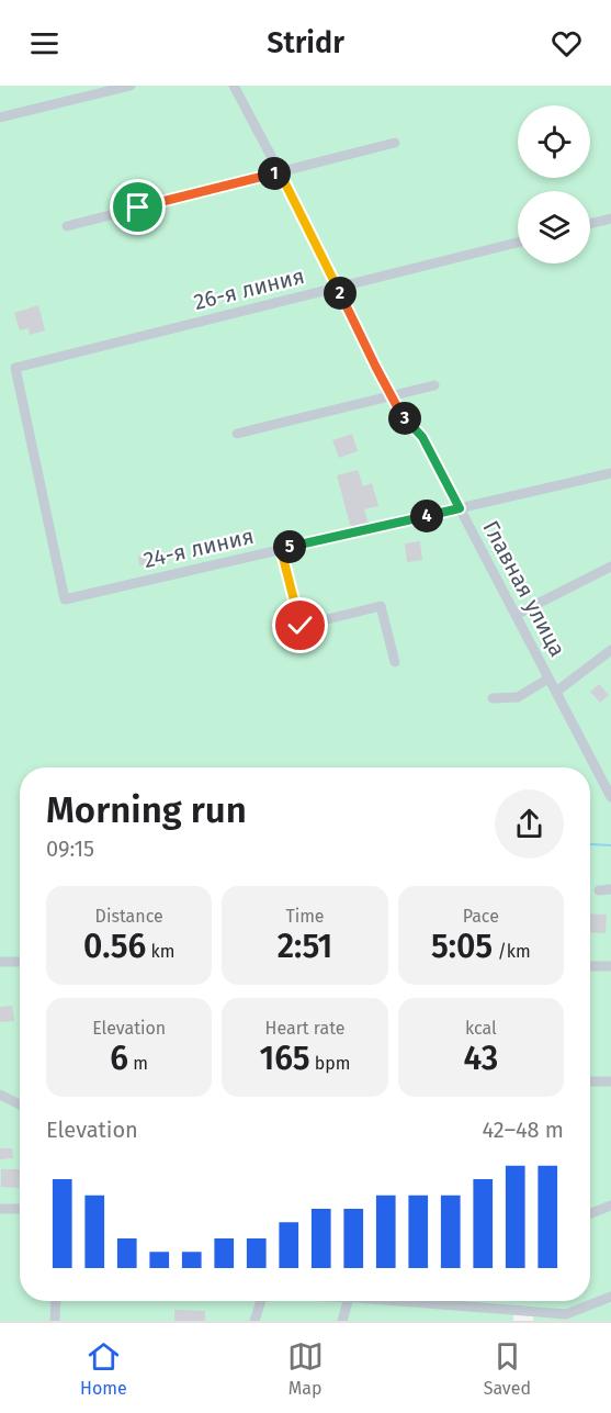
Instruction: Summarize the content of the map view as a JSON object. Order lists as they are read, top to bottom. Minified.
{"streets":{"street":["26-я линия","24-я линия","Главная улица"]},"crossings":[["26-я линия","24-я линия"],["26-я линия","Главная улица"],["24-я линия","Главная улица"]],"page":{"header":"Stridr","pins":["1","2","3","4","5"],"heading":["Morning run","09:15"],"stats":[["Distance","0.56 km"],["Time","2:51"],["Pace","5:05 /km"],["Elevation","6 m"],["Heart rate","165 bpm"],["kcal","43"]],"chart":["Elevation","42–48 m"],"tabs":["Home","Map","Saved"]}}
